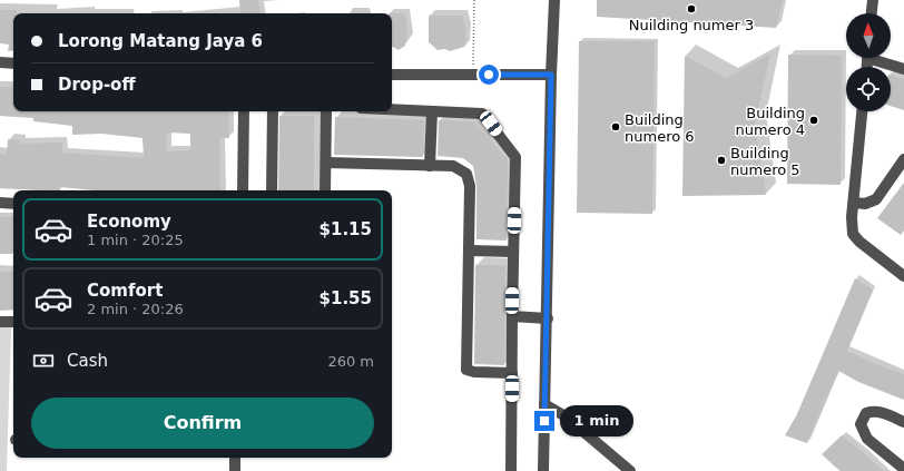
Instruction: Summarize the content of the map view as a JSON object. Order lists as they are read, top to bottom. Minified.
{"places":["Nuilding numer 3","Building numero 4","Building numero 6","Building numero 5"],"north":"top","page":{"banner":["Lorong Matang Jaya 6","Drop-off"],"list":[{"name":"Economy","note":"1 min · 20:25","value":"$1.15"},{"name":"Comfort","note":"2 min · 20:26","value":"$1.55"}],"pay":["Cash","260 m"],"buttons":"Confirm","bubble":"1 min"}}
